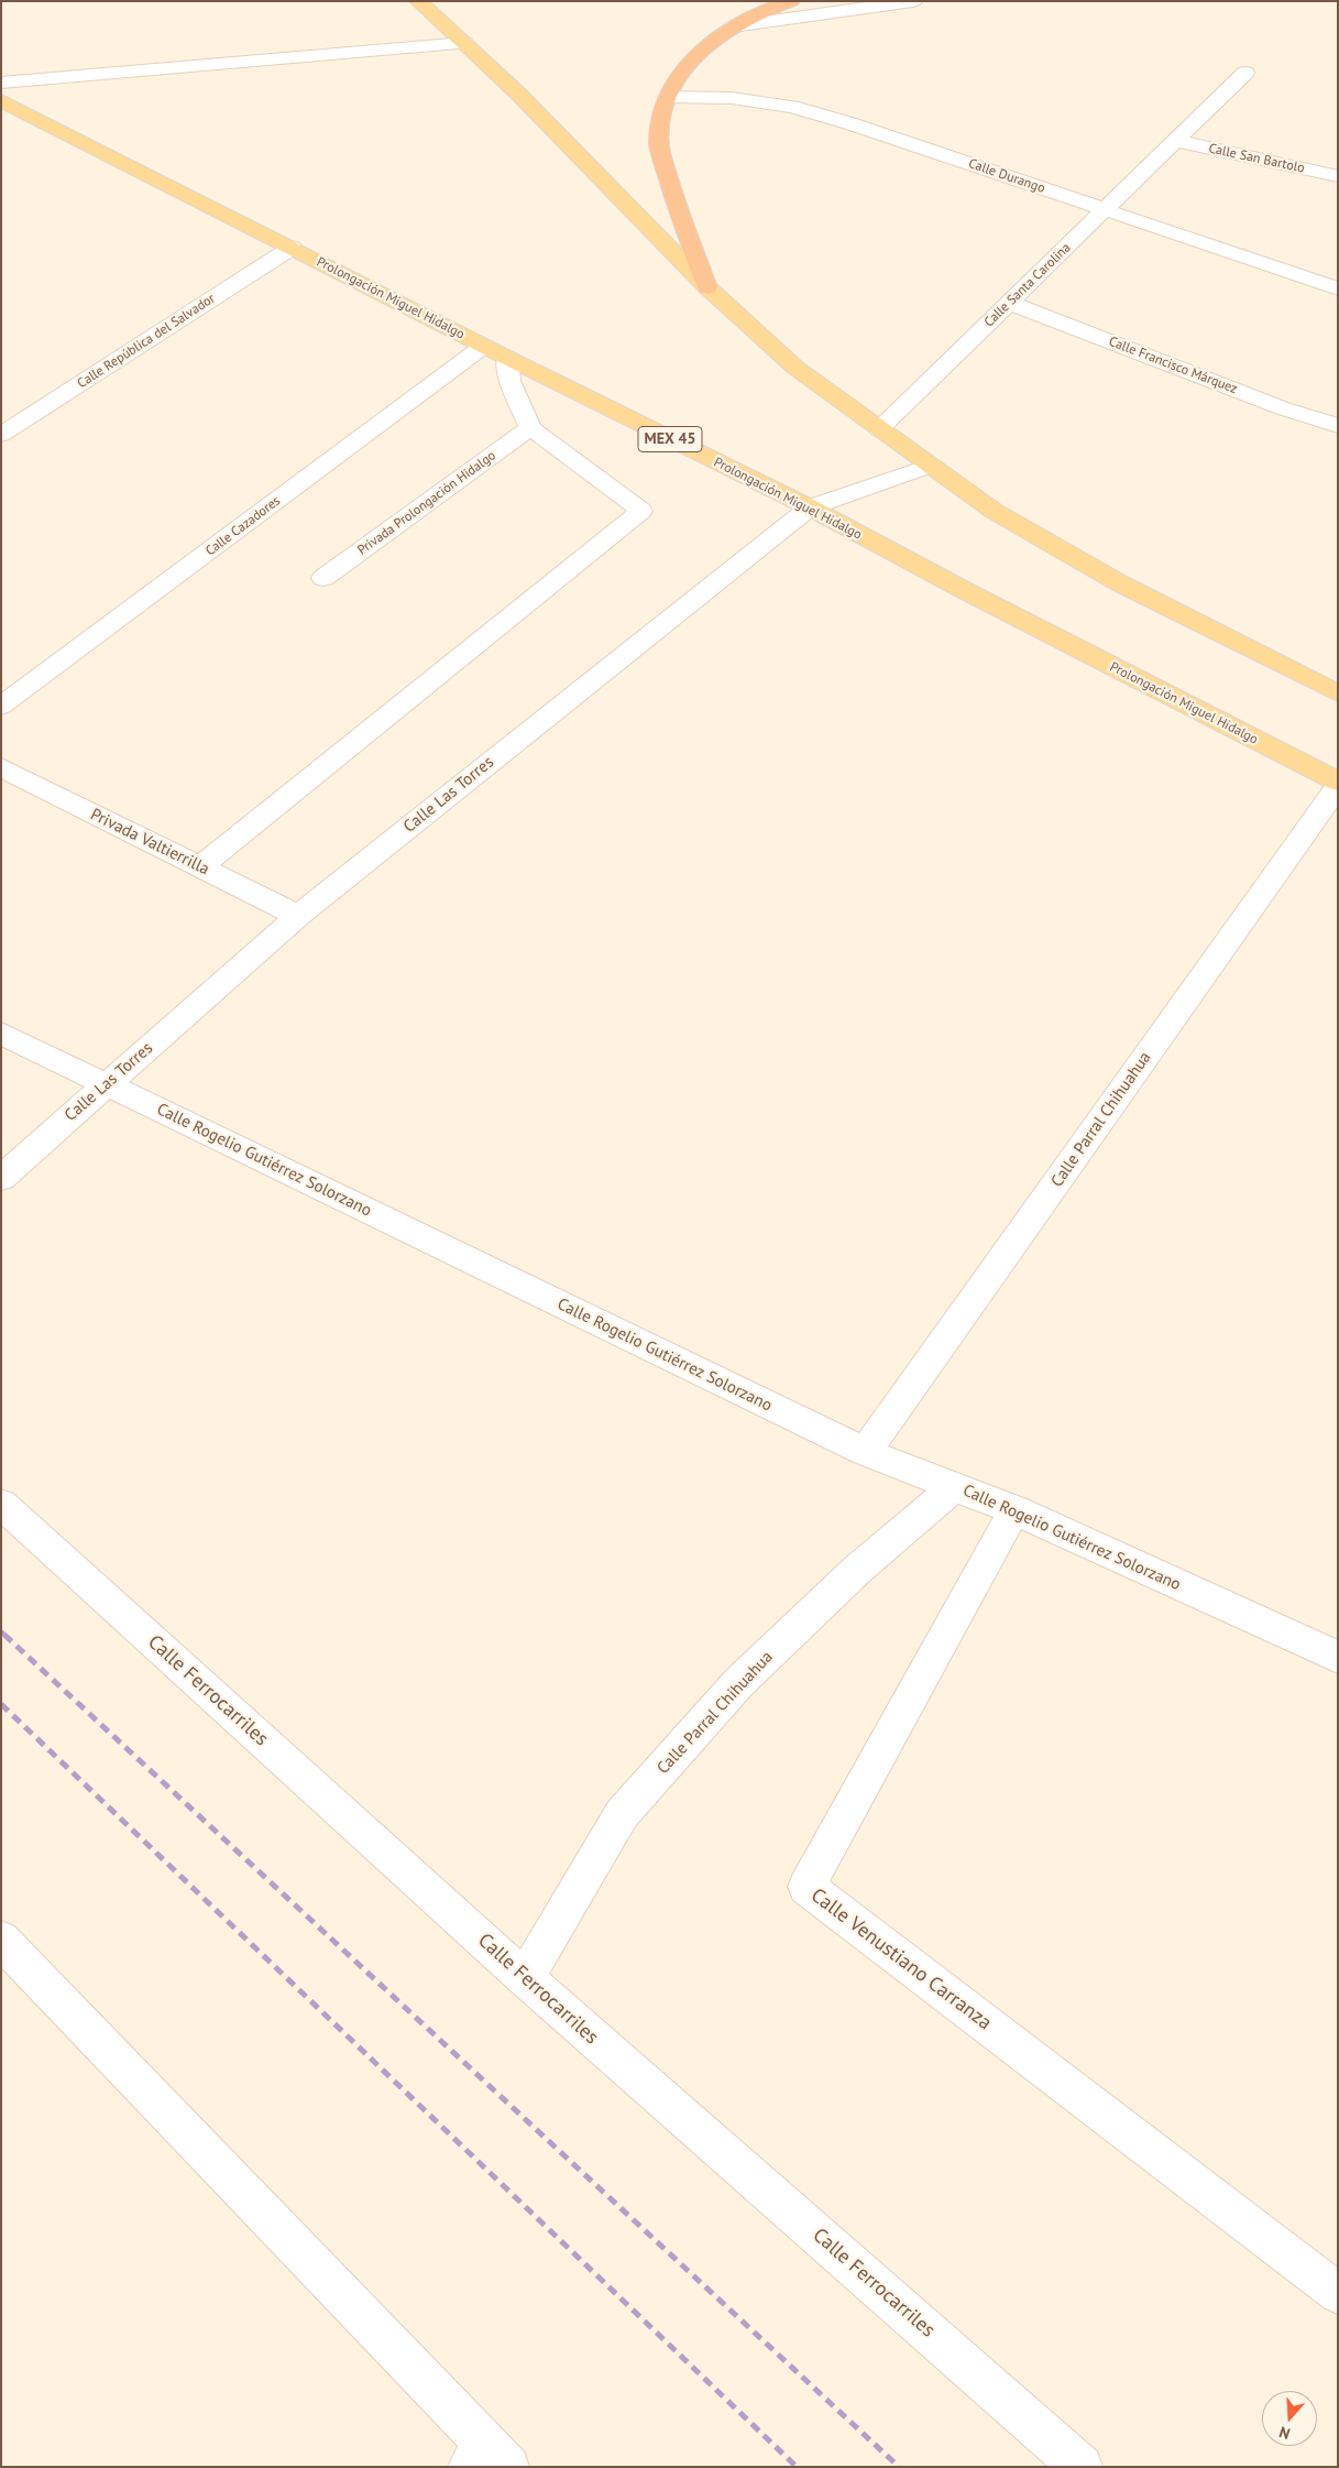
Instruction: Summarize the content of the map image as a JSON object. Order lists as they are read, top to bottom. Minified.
{"streets":{"main road":["Prolongación Miguel Hidalgo","MEX 45"],"street":["Calle San Bartolo","Calle Durango","Calle Santa Carolina","Calle República del Salvador","Calle Francisco Márquez","Privada Prolongación Hidalgo","Calle Cazadores","Calle Las Torres","Privada Valtierrilla","Calle Parral Chihuahua","Calle Rogelio Gutiérrez Solorzano","Calle Ferrocarriles","Calle Venustiano Carranza"]},"crossings":[["Calle San Bartolo","Calle Santa Carolina"],["Calle Durango","Calle Santa Carolina"],["Calle Santa Carolina","Calle Francisco Márquez"],["Prolongación Miguel Hidalgo","Calle República del Salvador"],["Prolongación Miguel Hidalgo","Calle Cazadores"],["Prolongación Miguel Hidalgo","Calle Las Torres"],["Calle Las Torres","Privada Valtierrilla"],["Calle Las Torres","Calle Rogelio Gutiérrez Solorzano"],["Calle Parral Chihuahua","Calle Rogelio Gutiérrez Solorzano"],["Calle Parral Chihuahua","Calle Ferrocarriles"],["Calle Rogelio Gutiérrez Solorzano","Calle Venustiano Carranza"]],"north":"bottom"}
